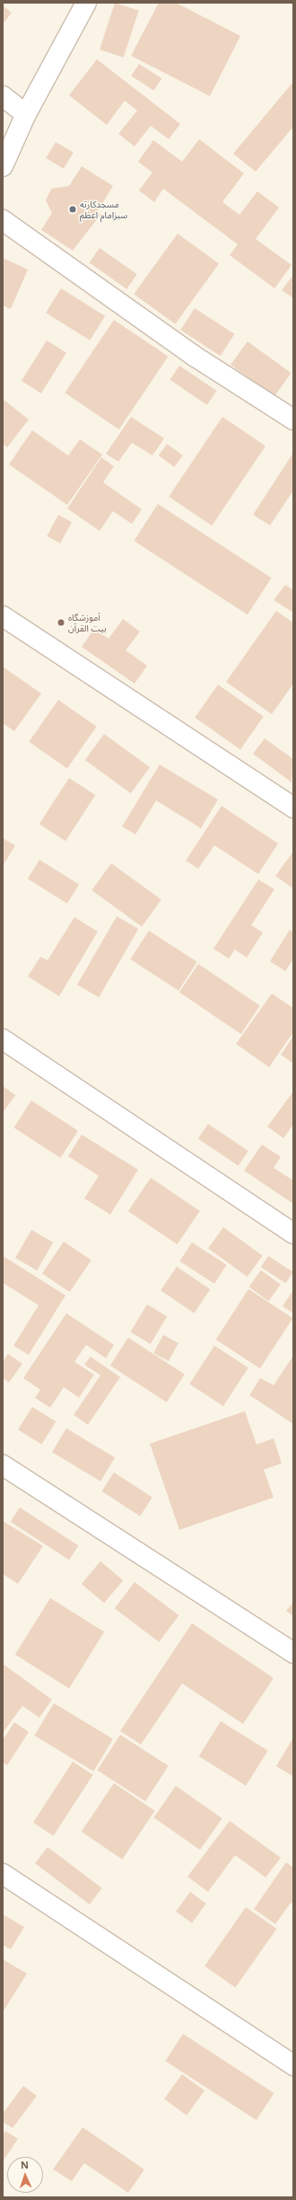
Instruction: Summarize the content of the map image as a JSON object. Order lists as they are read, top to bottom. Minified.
{"places":["مسجدکارته سبزامام اعظم","آموزشگاه بیت القرآن"],"north":"top"}
